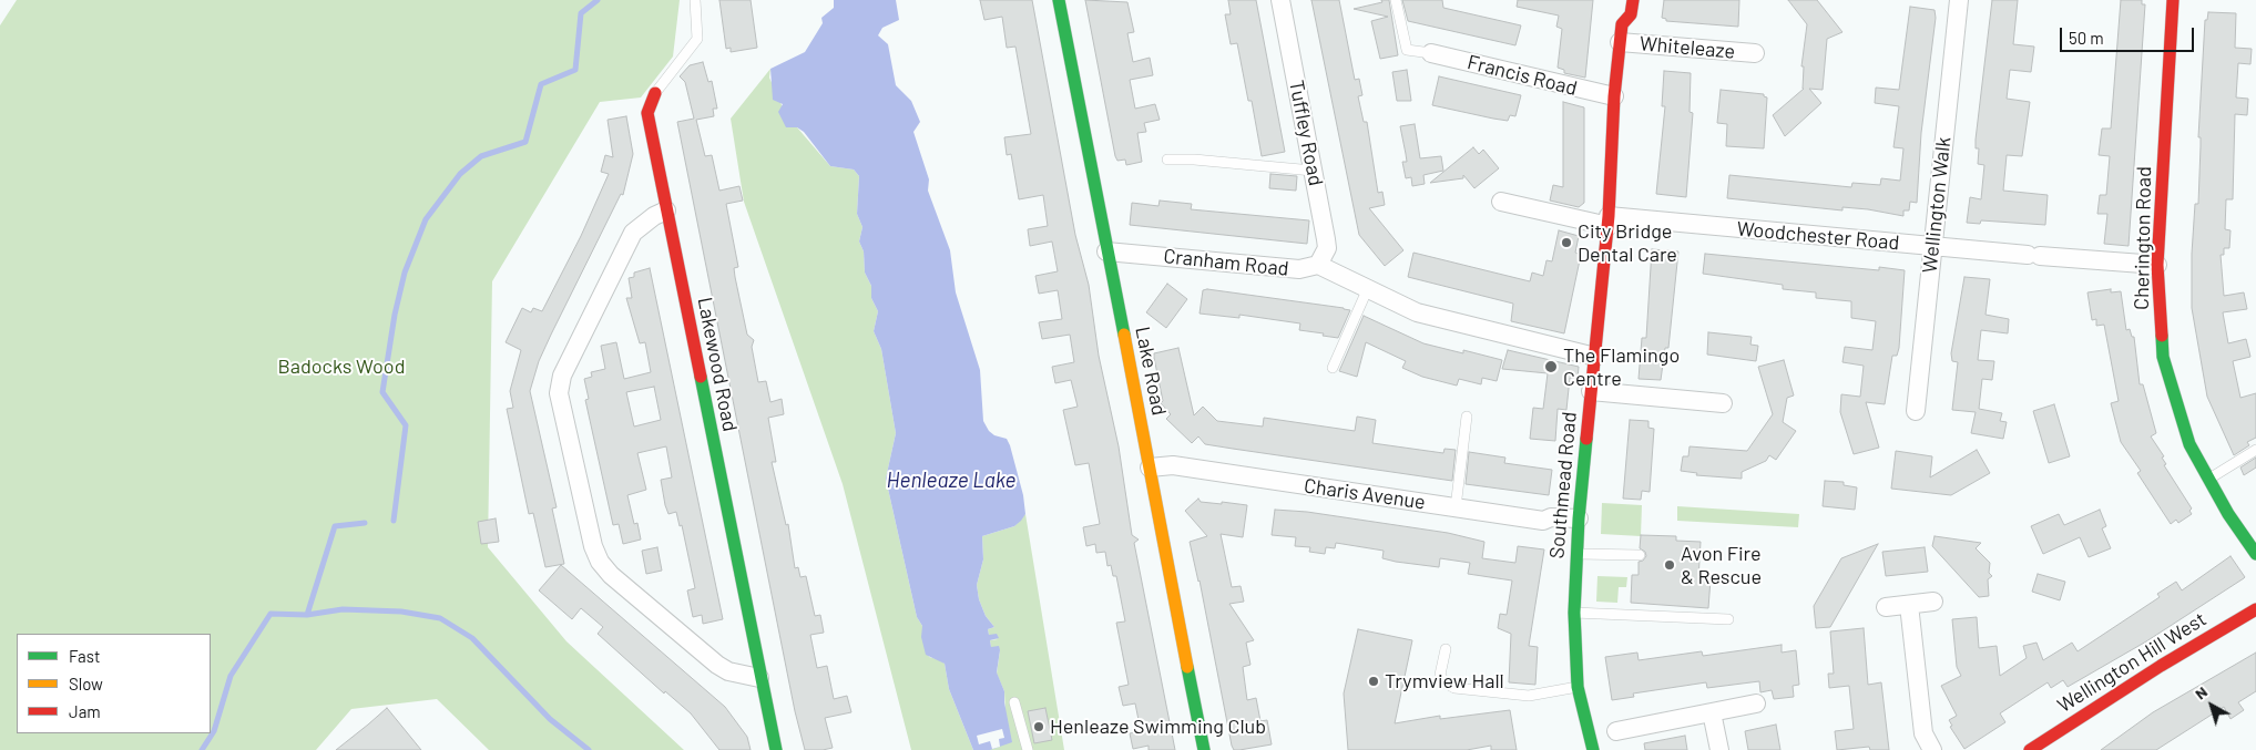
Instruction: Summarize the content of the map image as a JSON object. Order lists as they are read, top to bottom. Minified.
{"streets":{"street":["Whiteleaze","Francis Road","Tuffley Road","Wellington Walk","Woodchester Road","Cherington Road","Cranham Road","Lakewood Road","Lake Road","Southmead Road","Charis Avenue","Wellington Hill West"]},"crossings":[["Whiteleaze","Southmead Road"],["Francis Road","Southmead Road"],["Tuffley Road","Cranham Road"],["Wellington Walk","Woodchester Road"],["Woodchester Road","Cherington Road"],["Woodchester Road","Southmead Road"],["Cranham Road","Lake Road"],["Cranham Road","Southmead Road"],["Lake Road","Charis Avenue"],["Southmead Road","Charis Avenue"]],"water":["Henleaze Lake"],"parks":["Badocks Wood"],"places":["City Bridge Dental Care","The Flamingo Centre","Avon Fire & Rescue","Trymview Hall","Henleaze Swimming Club"],"legend":["Fast","Slow","Jam"],"scale_bar":"50 m","north":"top left"}
